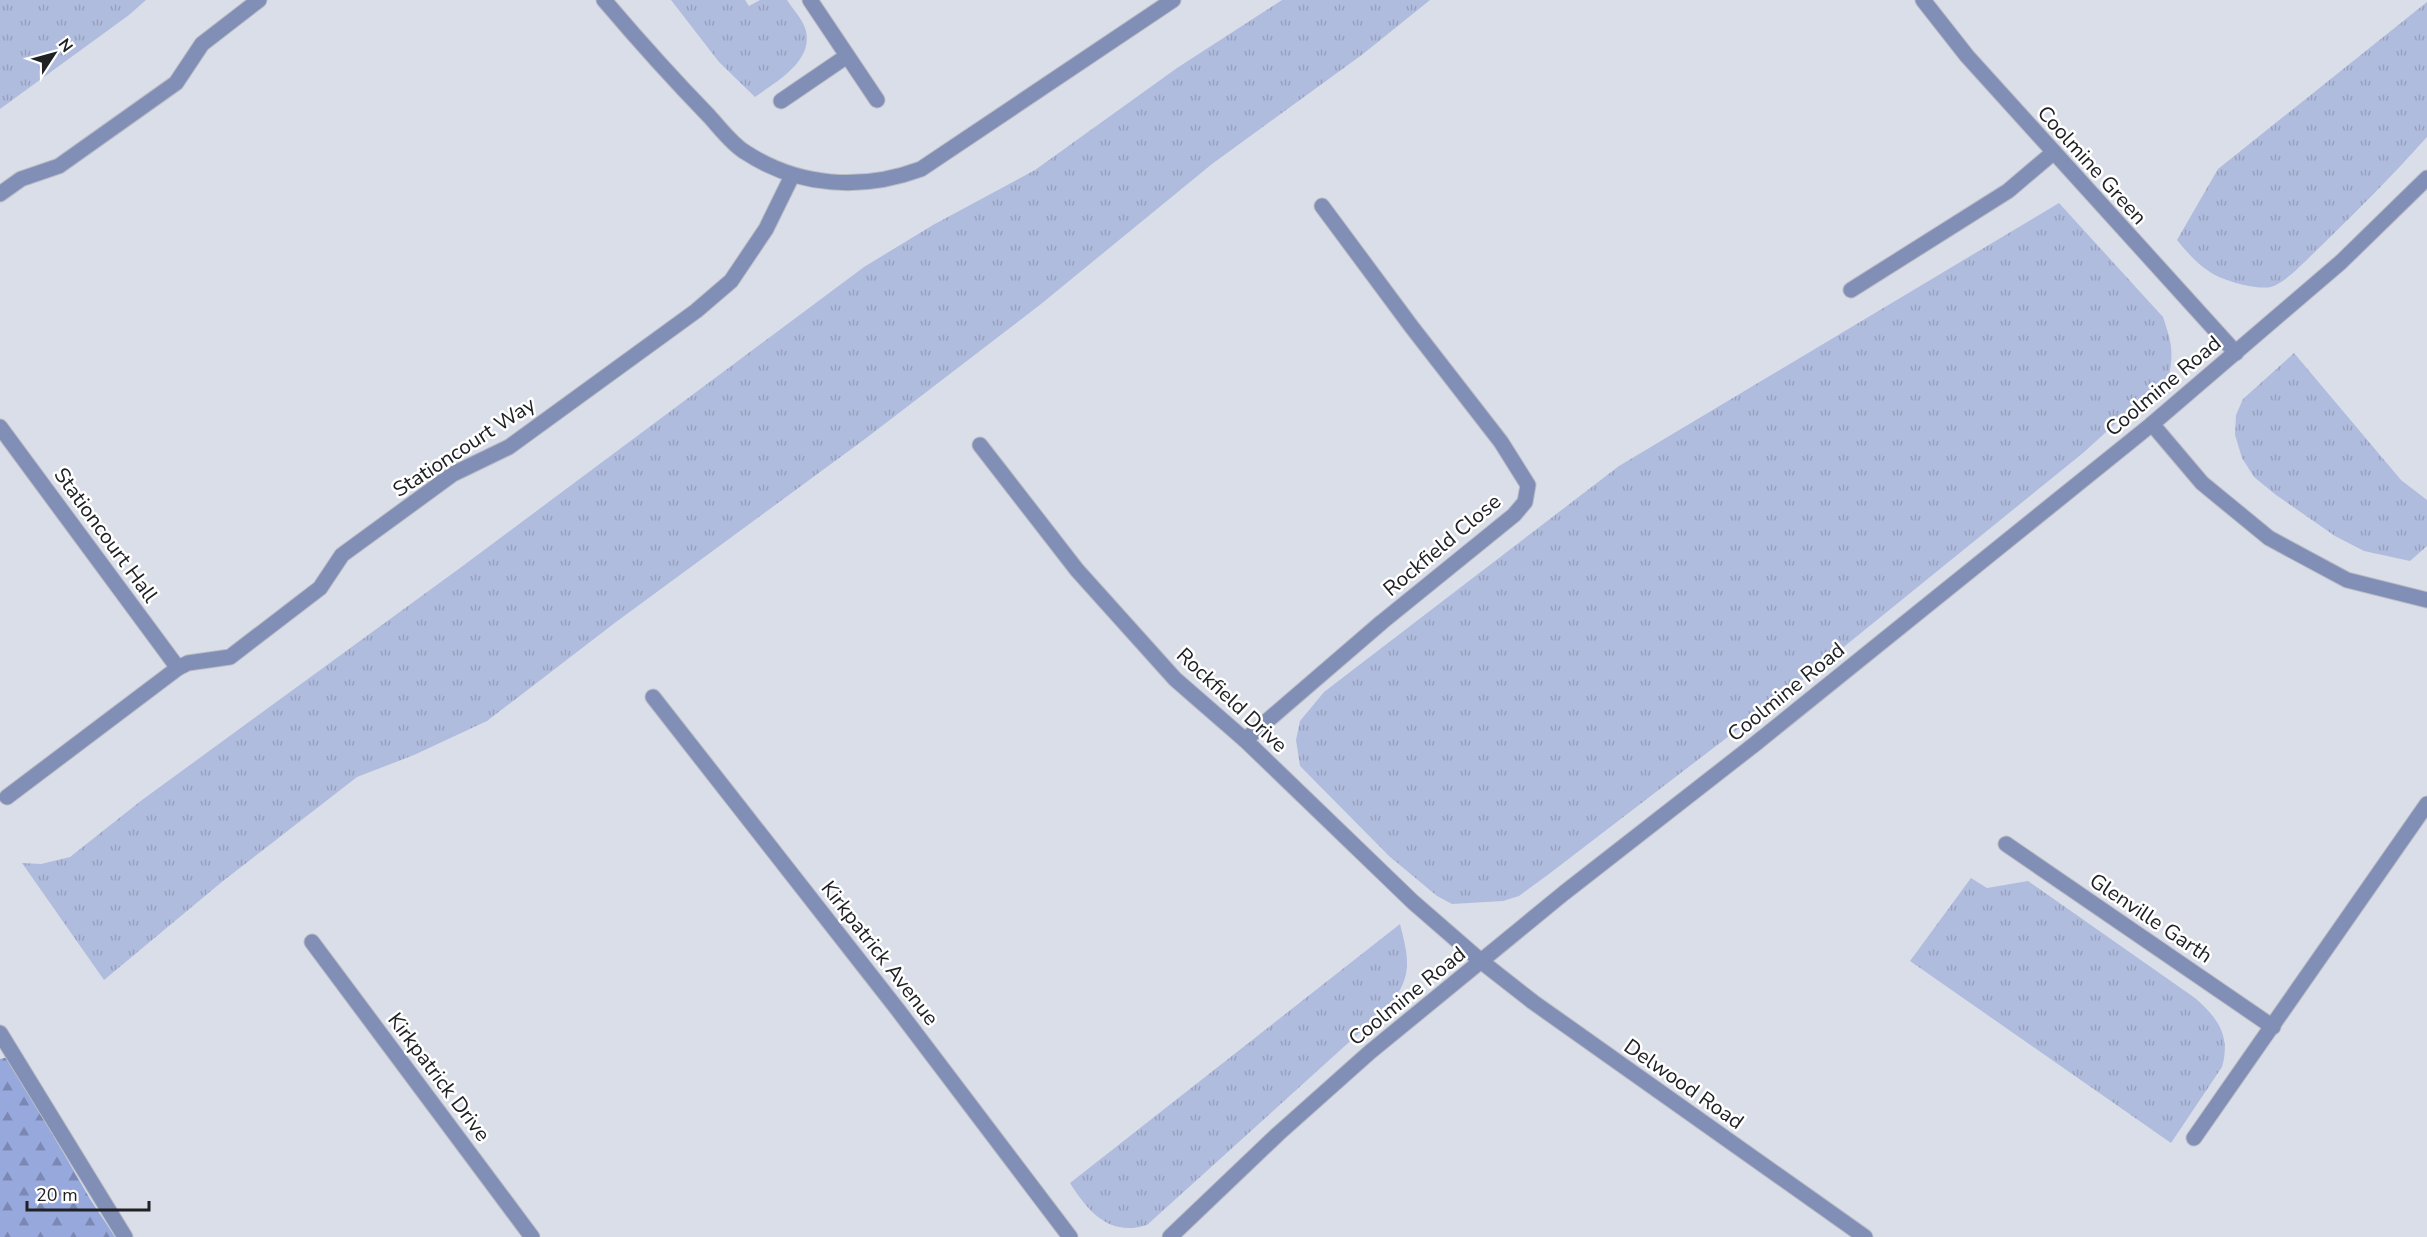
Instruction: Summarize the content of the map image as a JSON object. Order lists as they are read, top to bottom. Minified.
{"streets":{"street":["Coolmine Green","Coolmine Road","Stationcourt Way","Stationcourt Hall","Rockfield Close","Rockfield Drive","Glenville Garth","Kirkpatrick Avenue","Kirkpatrick Drive","Delwood Road"]},"crossings":[["Coolmine Green","Coolmine Road"],["Coolmine Road","Rockfield Drive"],["Coolmine Road","Delwood Road"],["Stationcourt Way","Stationcourt Hall"],["Rockfield Close","Rockfield Drive"],["Rockfield Drive","Delwood Road"]],"scale_bar":"20 m","north":"top right"}
